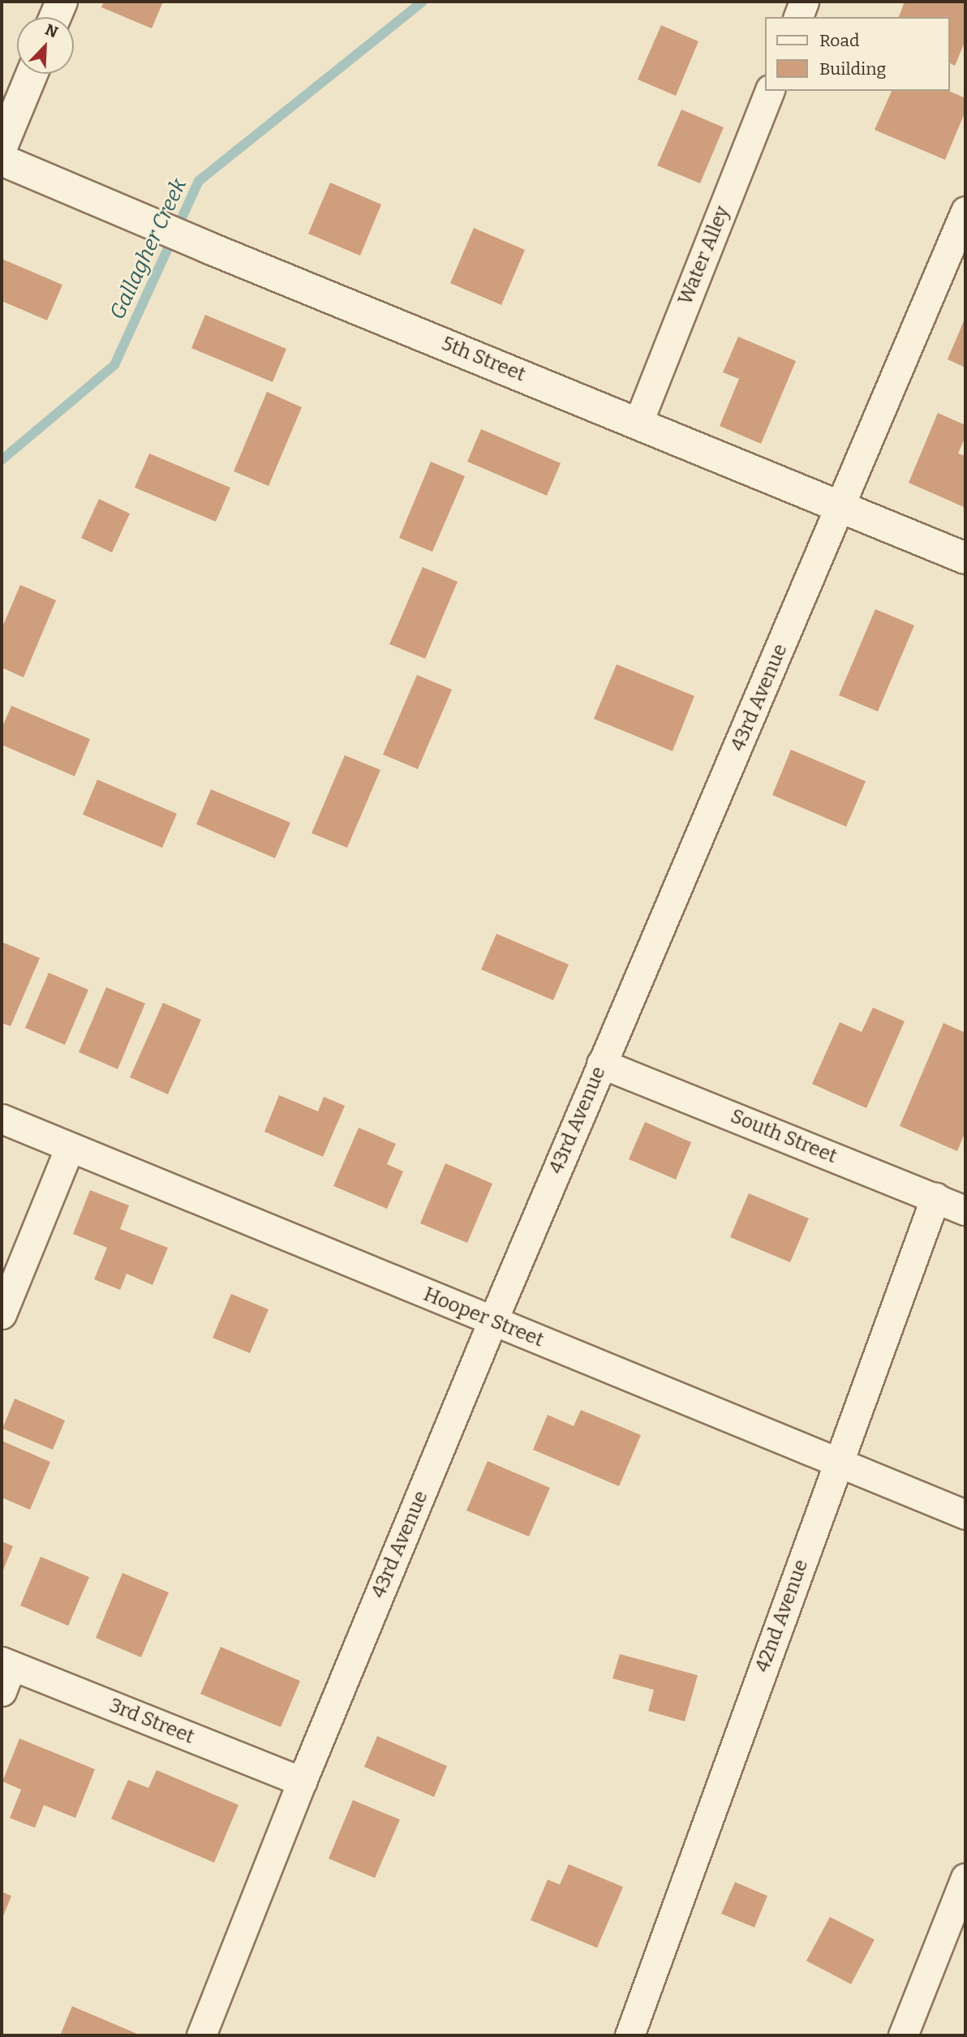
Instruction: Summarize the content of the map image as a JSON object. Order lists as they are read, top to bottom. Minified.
{"streets":{"street":["Water Alley","5th Street","43rd Avenue","South Street","Hooper Street","42nd Avenue","3rd Street"]},"crossings":[["Water Alley","5th Street"],["5th Street","43rd Avenue"],["43rd Avenue","South Street"],["43rd Avenue","Hooper Street"],["43rd Avenue","3rd Street"],["South Street","42nd Avenue"],["Hooper Street","42nd Avenue"]],"water":["Gallagher Creek"],"legend":["Road","Building"],"north":"top right"}
